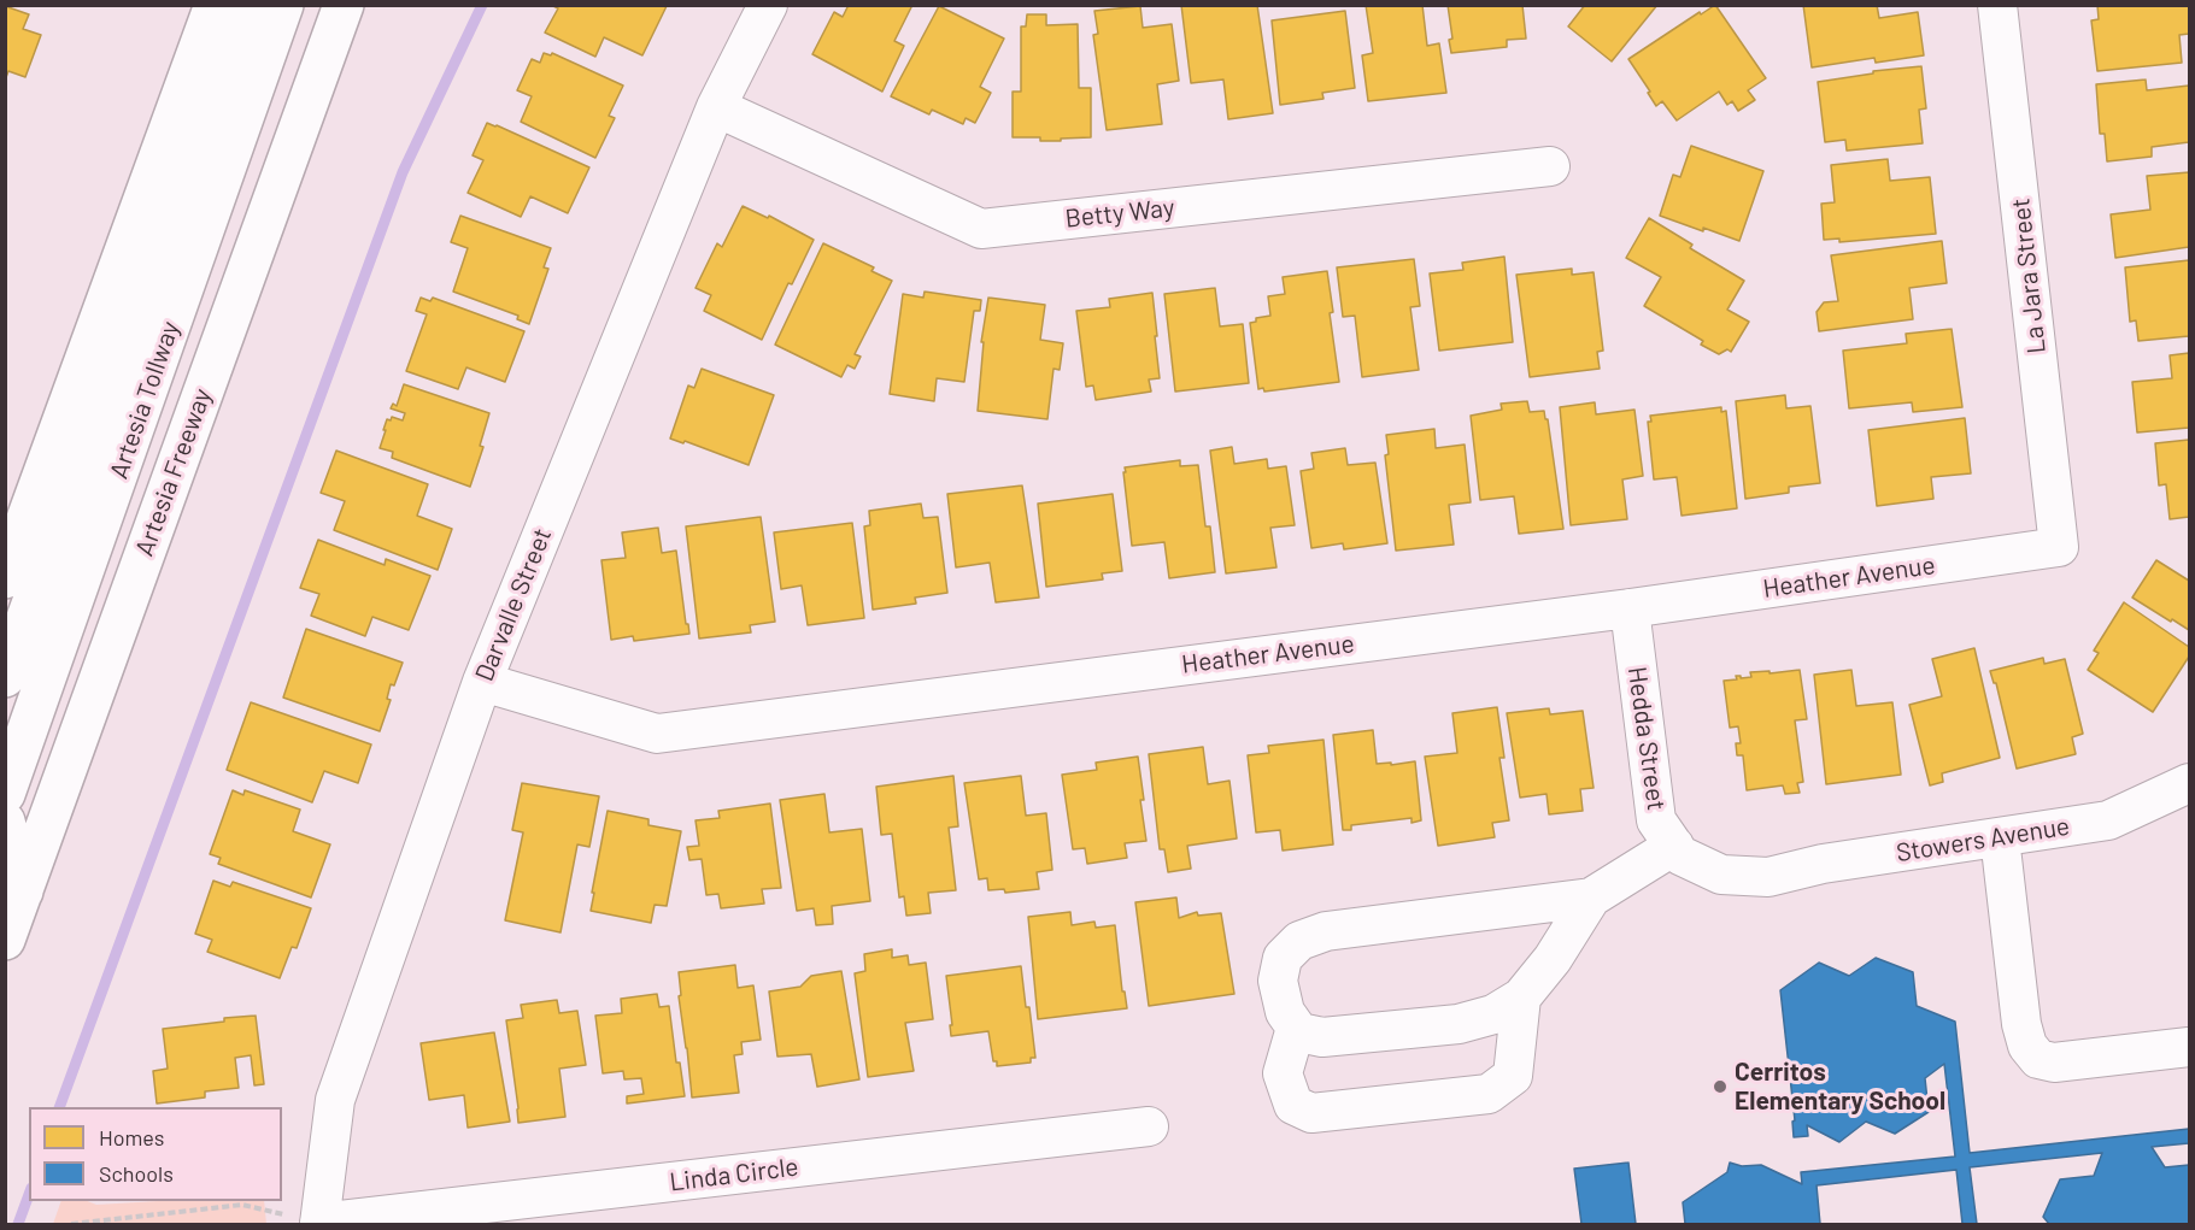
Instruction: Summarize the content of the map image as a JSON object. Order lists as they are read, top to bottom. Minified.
{"streets":{"highway":["Artesia Tollway","Artesia Freeway"],"street":["Betty Way","La Jara Street","Heather Avenue","Darvalle Street","Hedda Street","Stowers Avenue","Linda Circle"]},"crossings":[["Betty Way","Darvalle Street"],["La Jara Street","Heather Avenue"],["Heather Avenue","Darvalle Street"],["Heather Avenue","Hedda Street"],["Darvalle Street","Linda Circle"],["Hedda Street","Stowers Avenue"]],"places":["Cerritos Elementary School"],"legend":["Homes","Schools"]}
